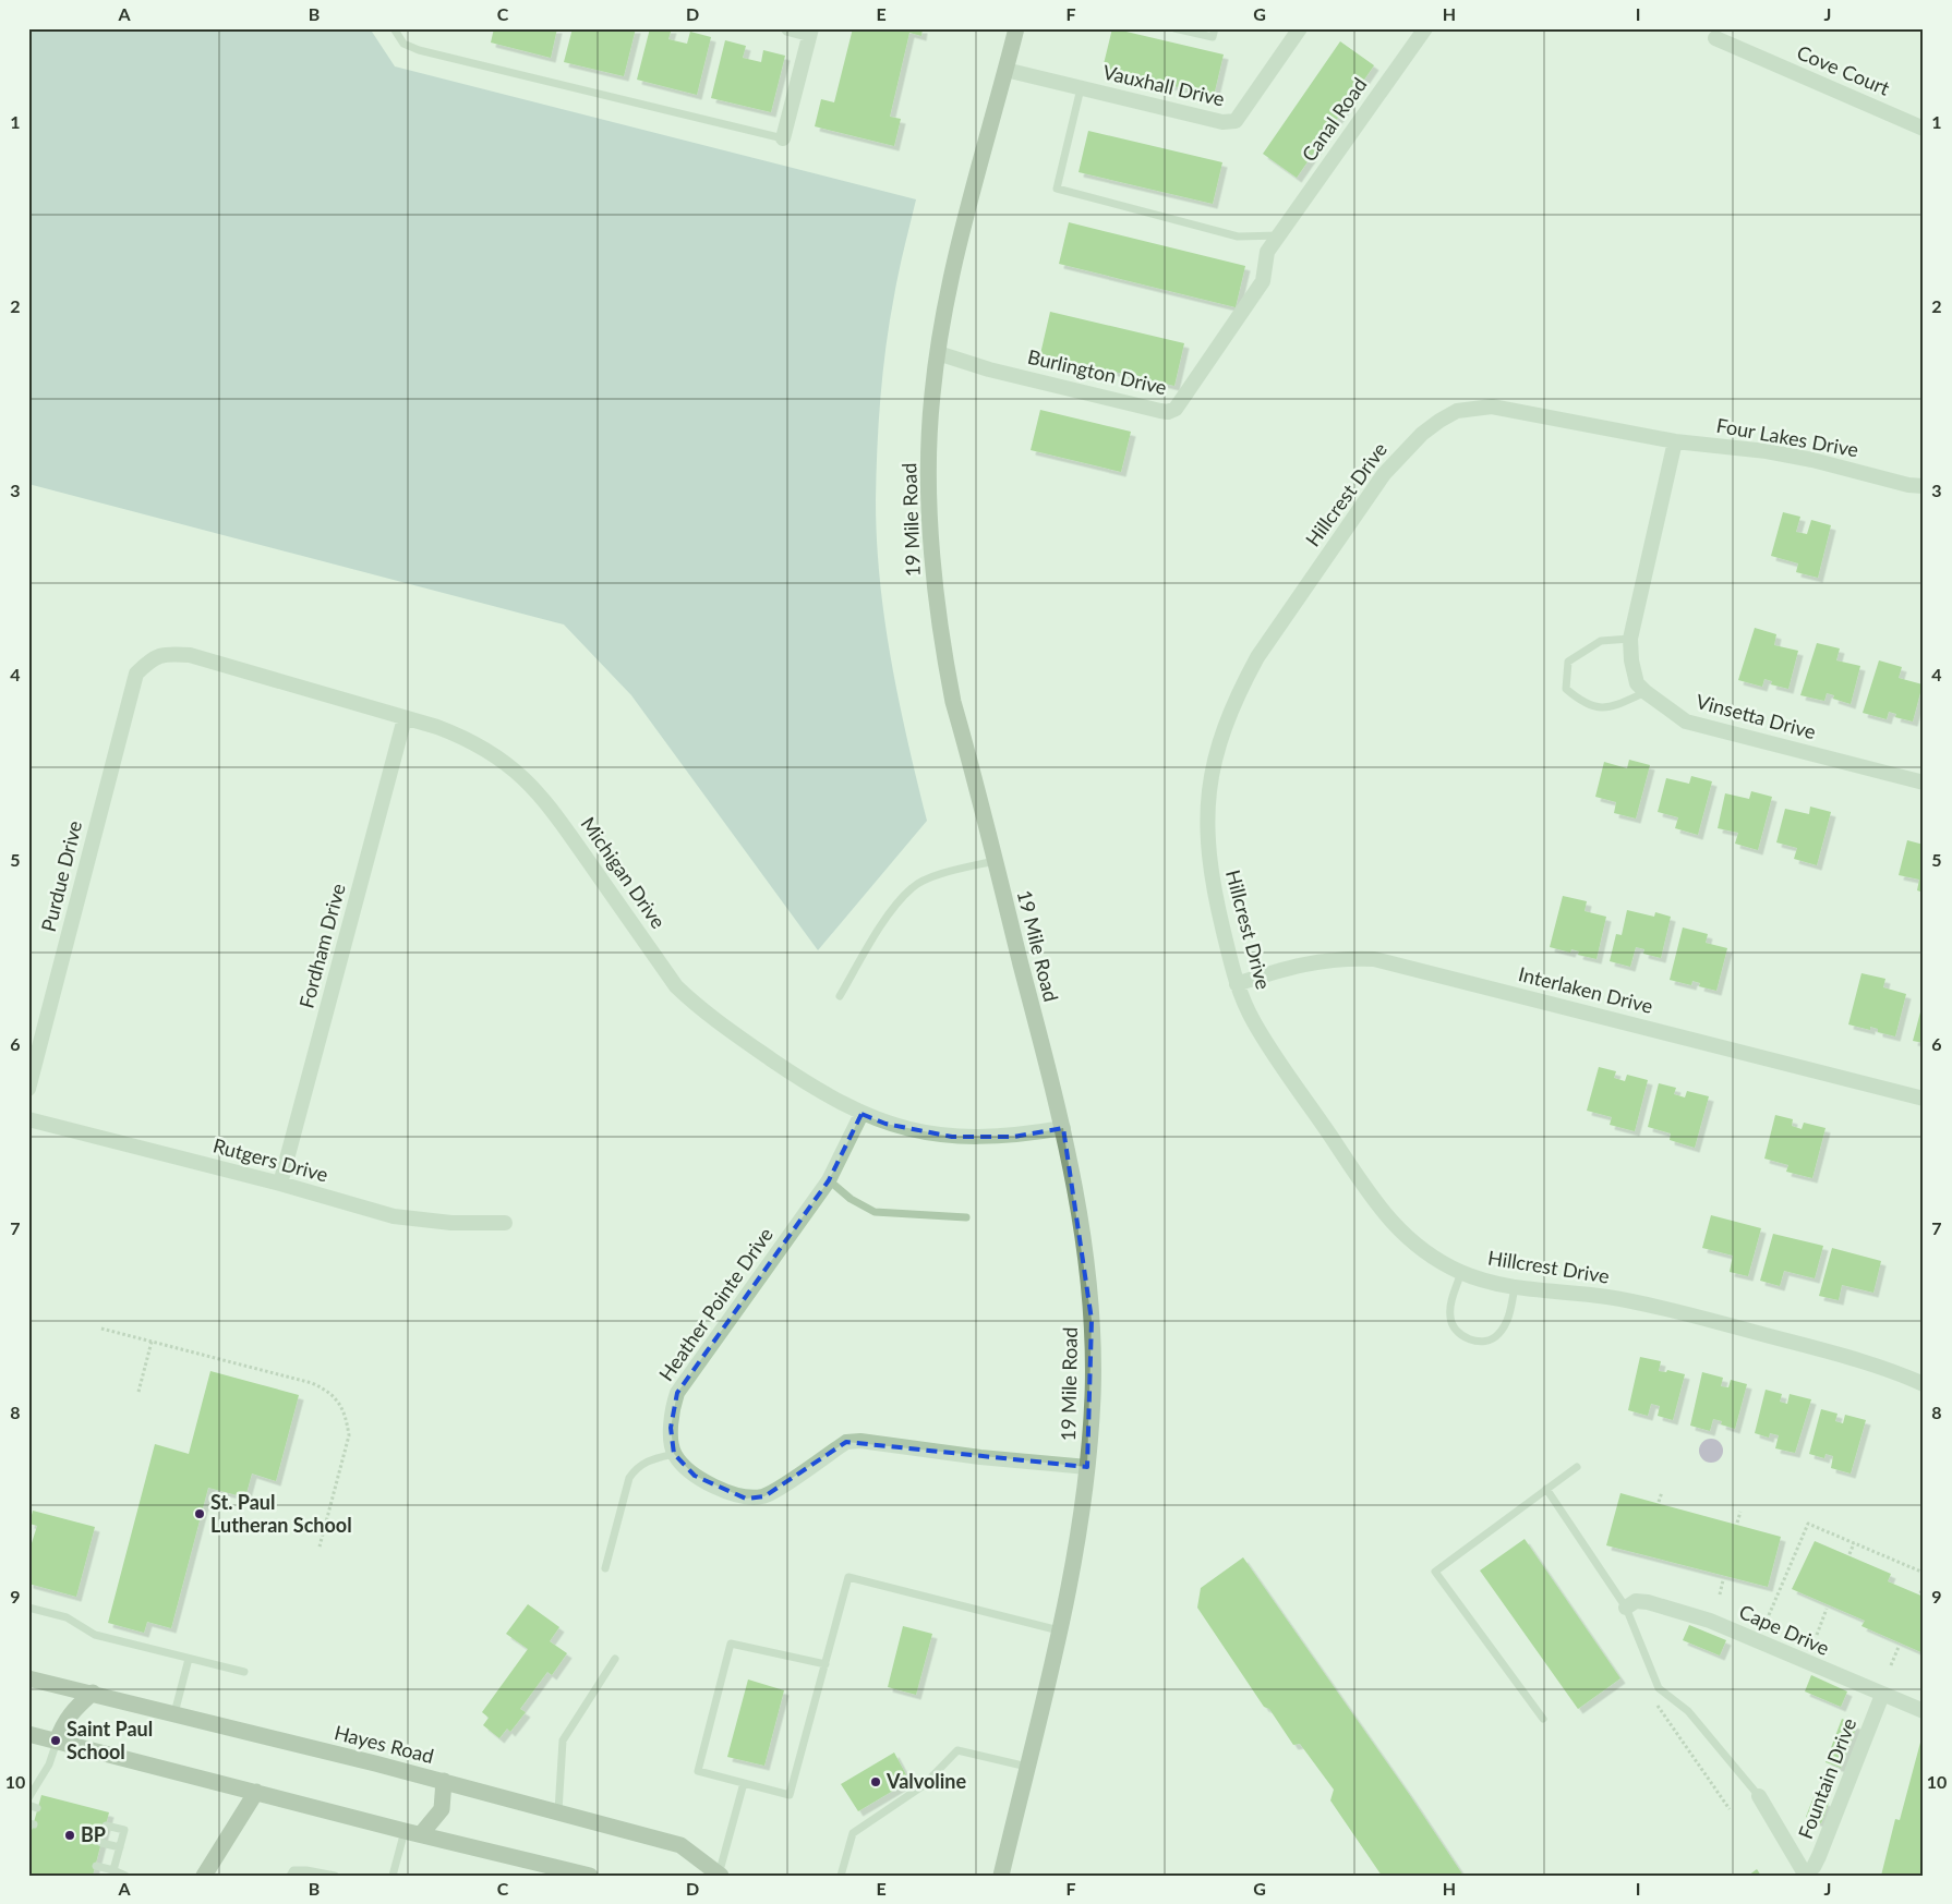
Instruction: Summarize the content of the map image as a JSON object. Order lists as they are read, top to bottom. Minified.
{"streets":{"street":["Cove Court","Vauxhall Drive","Canal Road","Burlington Drive","Four Lakes Drive","Hillcrest Drive","19 Mile Road","Vinsetta Drive","Michigan Drive","Purdue Drive","Fordham Drive","Interlaken Drive","Rutgers Drive","Heather Pointe Drive","Cape Drive","Hayes Road","Fountain Drive"]},"crossings":[["Vauxhall Drive","19 Mile Road"],["Canal Road","Burlington Drive"],["Burlington Drive","19 Mile Road"],["Four Lakes Drive","Hillcrest Drive"],["Four Lakes Drive","Vinsetta Drive"],["Hillcrest Drive","Vinsetta Drive"],["Hillcrest Drive","Interlaken Drive"],["19 Mile Road","Michigan Drive"],["Michigan Drive","Purdue Drive"],["Michigan Drive","Fordham Drive"],["Michigan Drive","Heather Pointe Drive"],["Fordham Drive","Rutgers Drive"],["Cape Drive","Fountain Drive"]],"places":["St. Paul Lutheran School","Saint Paul School","Valvoline","BP"],"grid":{"columns":["A","B","C","D","E","F","G","H","I","J"],"rows":["1","2","3","4","5","6","7","8","9","10"]}}
